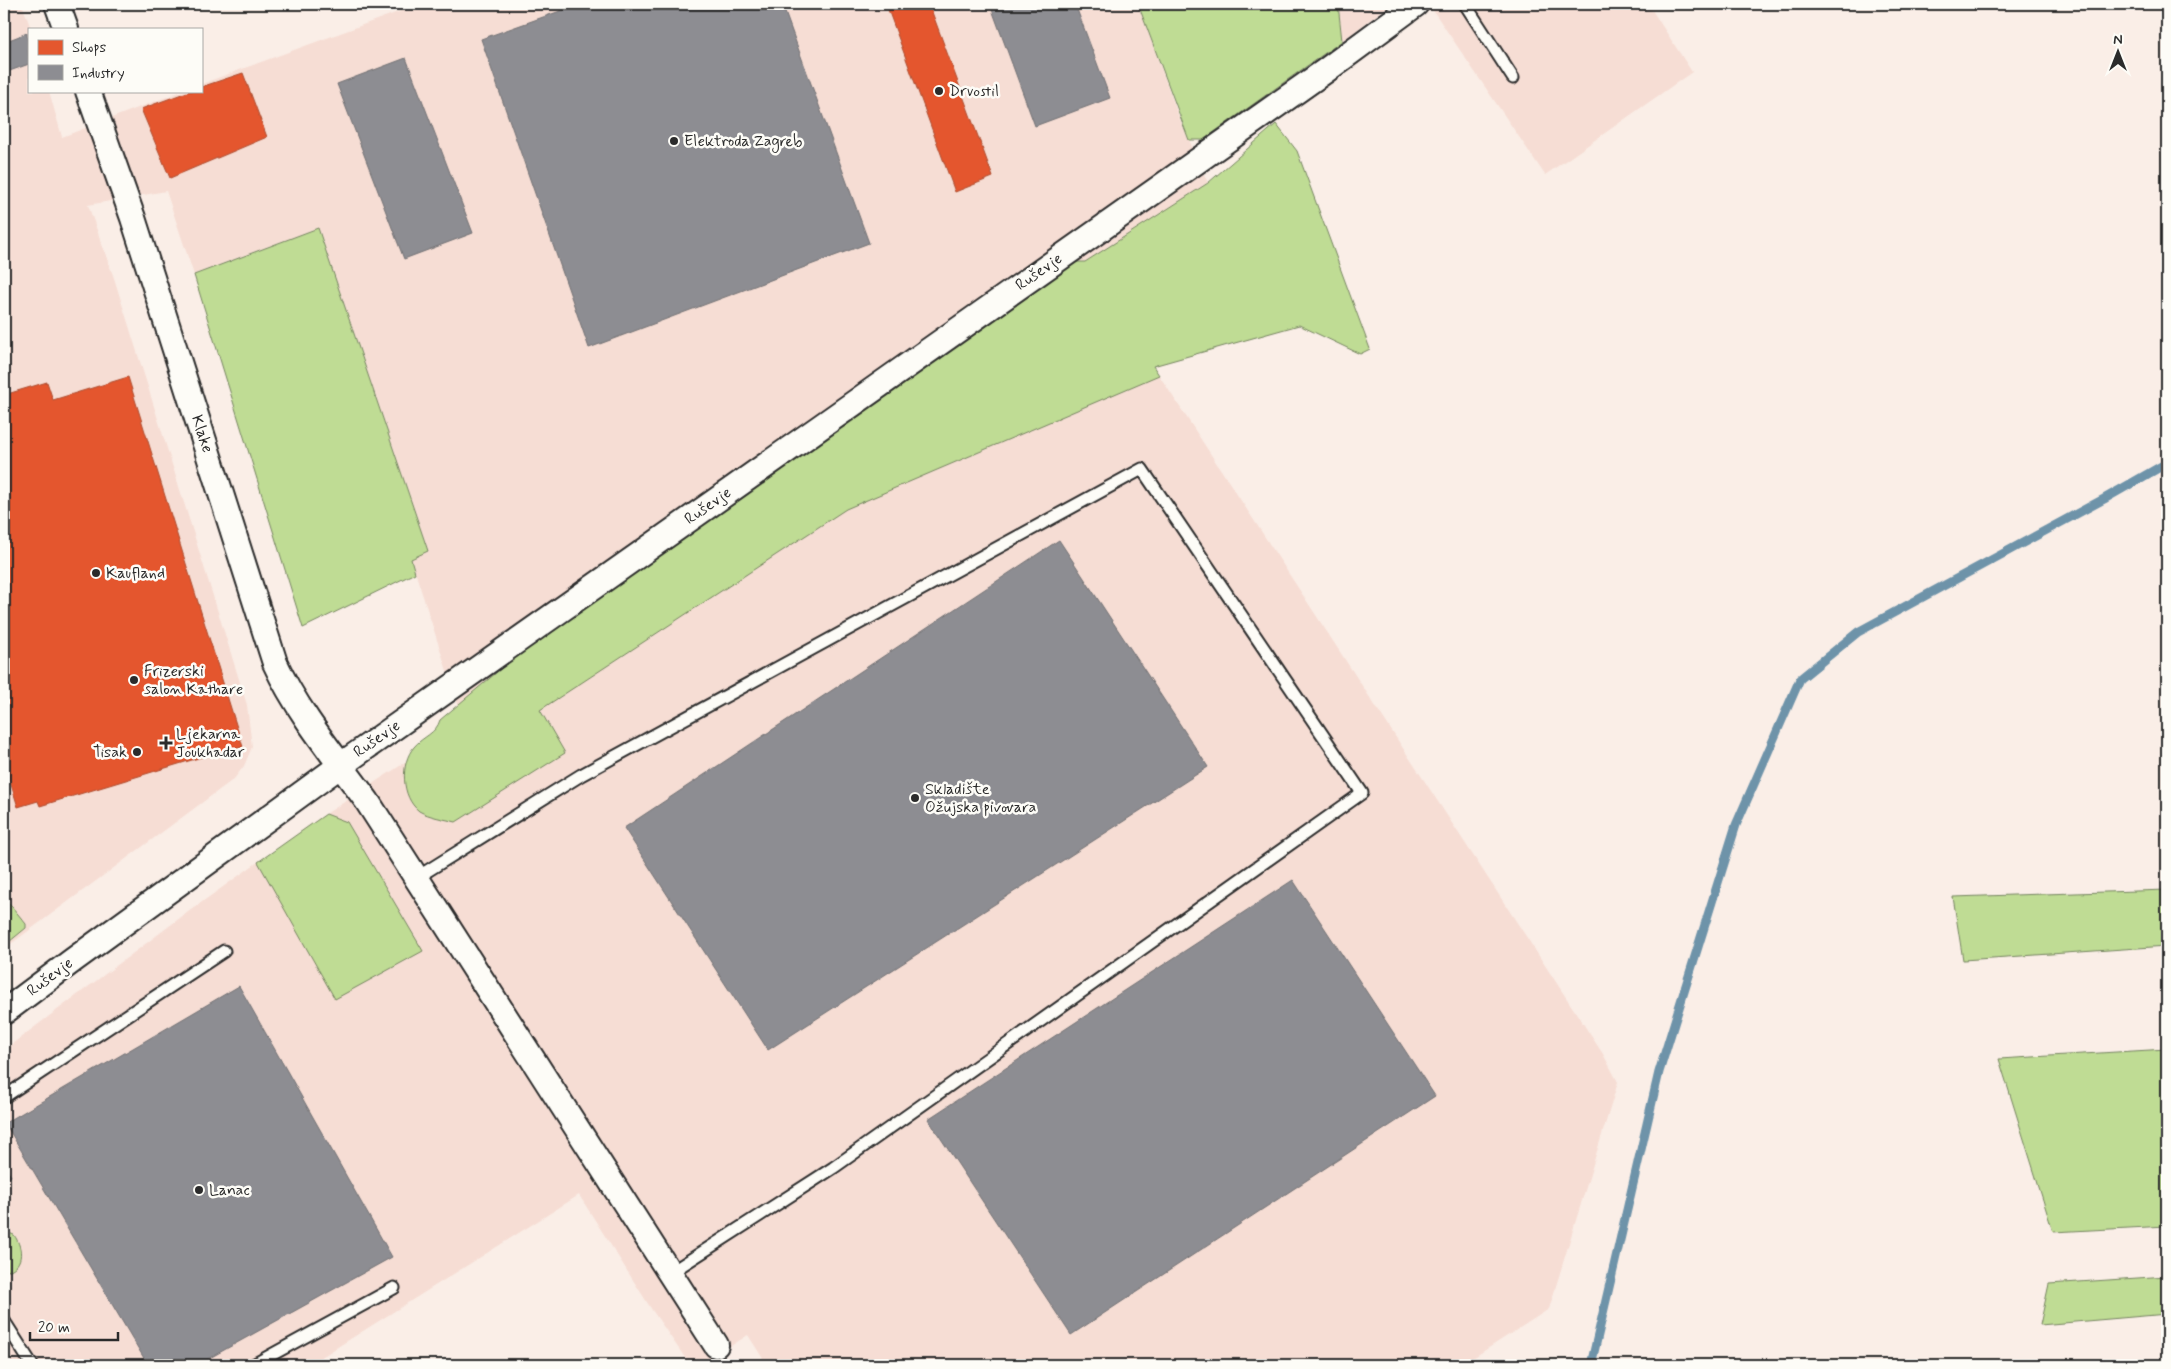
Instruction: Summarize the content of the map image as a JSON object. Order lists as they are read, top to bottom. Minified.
{"streets":{"street":["Ruševje","Klake"]},"crossings":[["Ruševje","Klake"]],"places":{"other":["Drvostil","Elektroda Zagreb","Kaufland","Frizerski salon Kathare","Tisak","Skladište Ožujska pivovara","Lanac"],"health":["Ljekarna Joukhadar"]},"legend":["Shops","Industry"],"scale_bar":"20 m","north":"top"}
